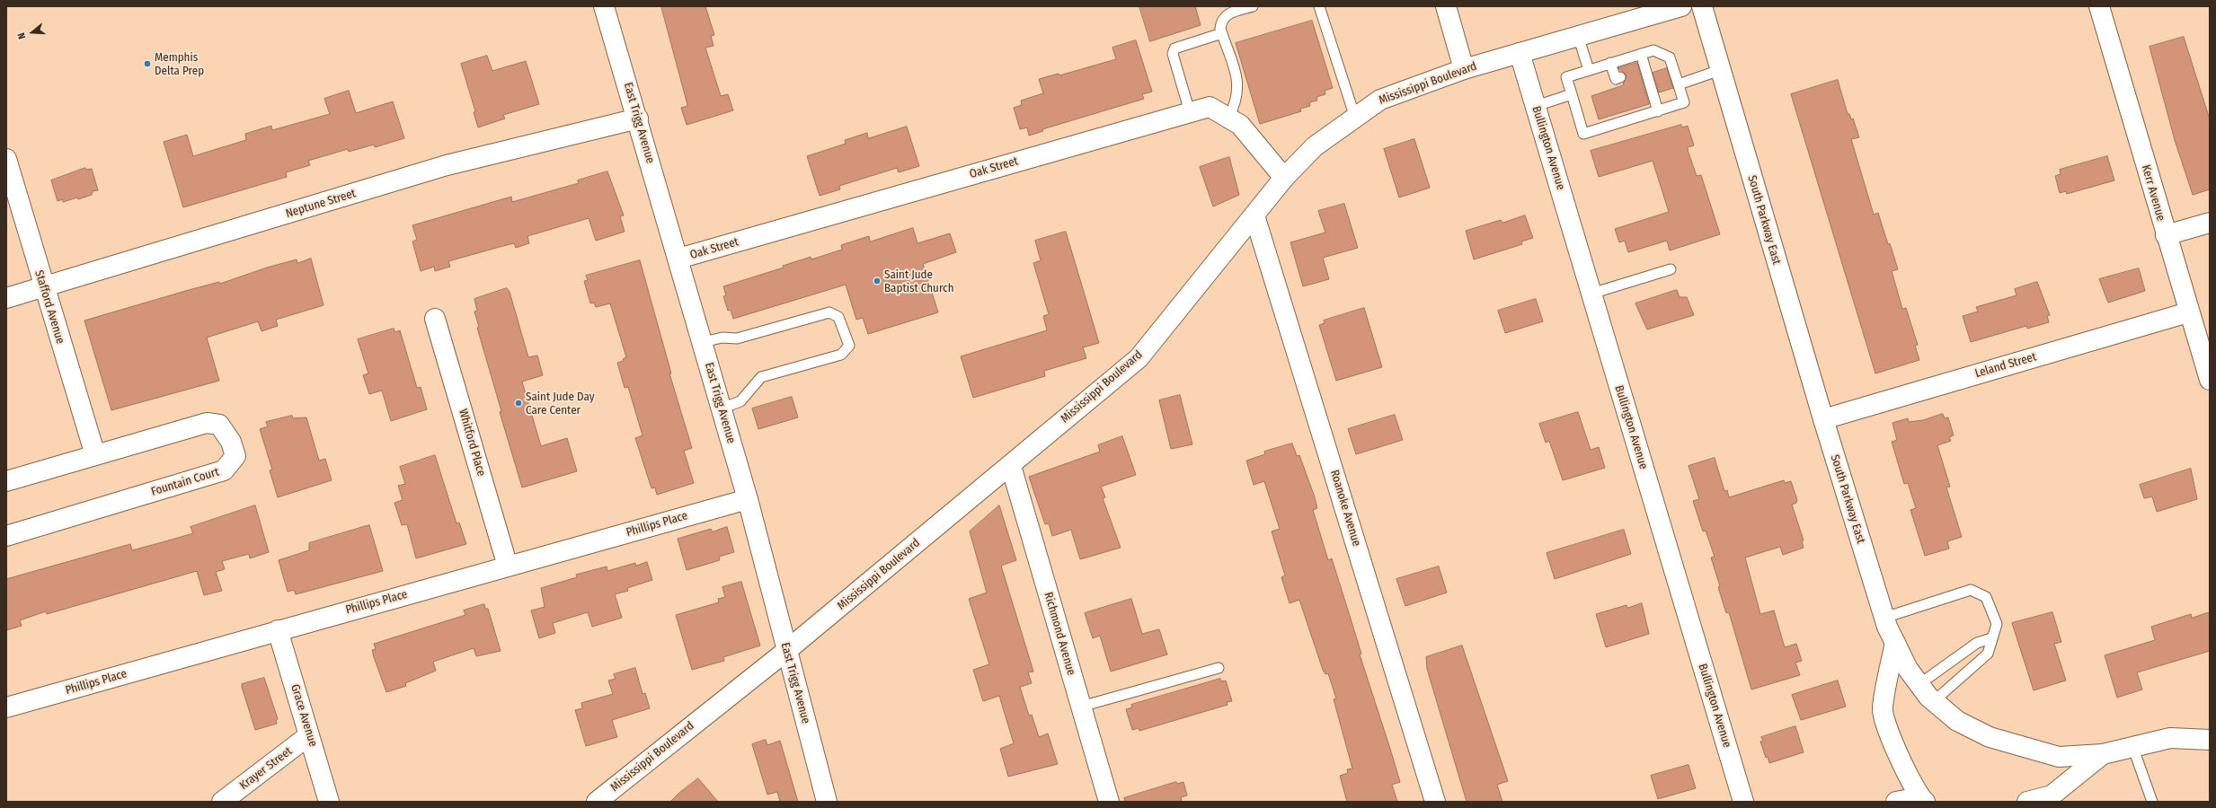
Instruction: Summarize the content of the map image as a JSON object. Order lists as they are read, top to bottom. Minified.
{"streets":{"street":["Mississippi Boulevard","East Trigg Avenue","Bullington Avenue","Oak Street","Kerr Avenue","Neptune Street","South Parkway East","Stafford Avenue","Leland Street","Whitford Place","Fountain Court","Roanoke Avenue","Phillips Place","Richmond Avenue","Grace Avenue","Krayer Street"]},"crossings":[["Mississippi Boulevard","East Trigg Avenue"],["Mississippi Boulevard","Bullington Avenue"],["Mississippi Boulevard","Oak Street"],["Mississippi Boulevard","Roanoke Avenue"],["Mississippi Boulevard","Richmond Avenue"],["East Trigg Avenue","Oak Street"],["East Trigg Avenue","Neptune Street"],["East Trigg Avenue","Phillips Place"],["Kerr Avenue","Leland Street"],["Neptune Street","Stafford Avenue"],["South Parkway East","Leland Street"],["Stafford Avenue","Fountain Court"],["Whitford Place","Phillips Place"],["Phillips Place","Grace Avenue"],["Grace Avenue","Krayer Street"]],"places":["Memphis Delta Prep","Saint Jude Baptist Church","Saint Jude Day Care Center"],"north":"left"}
